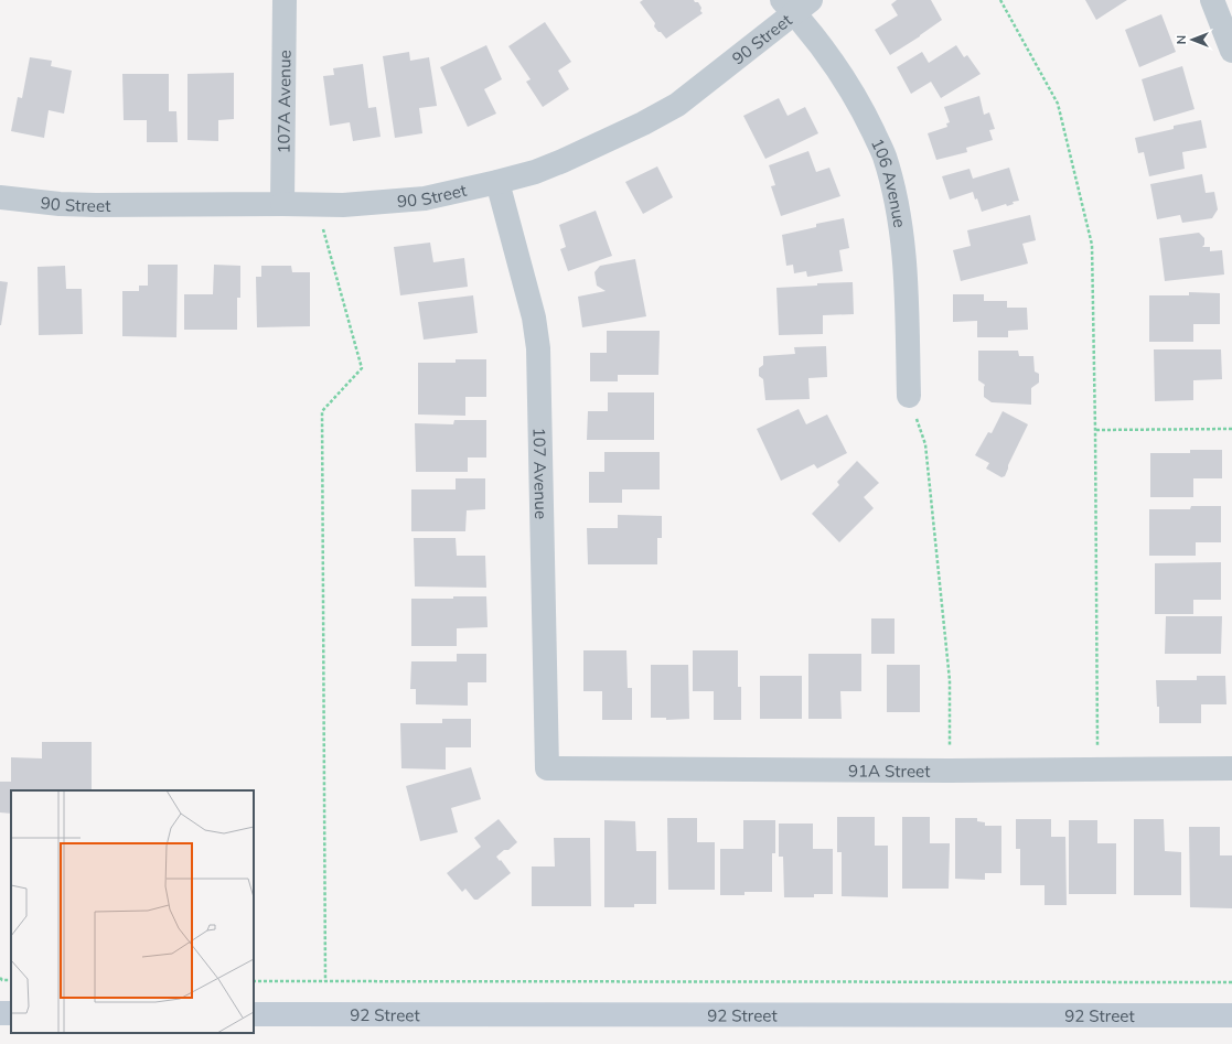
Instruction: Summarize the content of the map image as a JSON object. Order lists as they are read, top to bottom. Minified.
{"streets":{"main road":["92 Street"],"street":["90 Street","107A Avenue","106 Avenue","107 Avenue","91A Street"]},"crossings":[["90 Street","107A Avenue"],["90 Street","106 Avenue"],["90 Street","107 Avenue"],["107 Avenue","91A Street"]],"north":"left"}
